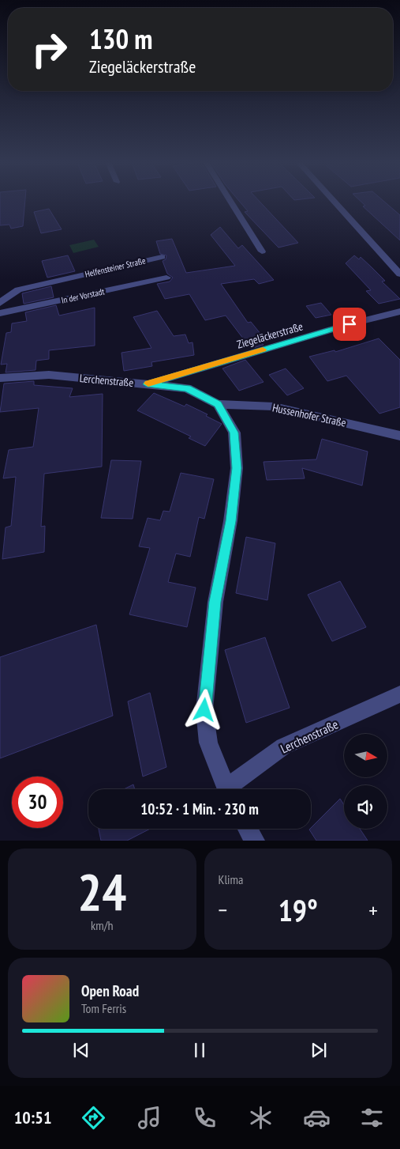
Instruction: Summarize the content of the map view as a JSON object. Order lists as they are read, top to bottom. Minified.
{"streets":{"street":["Helfensteiner Straße","In der Vorstadt","Ziegeläckerstraße","Lerchenstraße","Hussenhofer Straße"]},"crossings":[["Helfensteiner Straße","In der Vorstadt"],["Ziegeläckerstraße","Lerchenstraße"],["Lerchenstraße","Hussenhofer Straße"]],"north":"right","page":{"turn":["130 m","Ziegeläckerstraße"],"limit":"30","trip":"10:52 · 1 Min. · 230 m","tile":[["24","km/h"],"Klima"],"heat":["−","19°","+"],"song":["Open Road","Tom Ferris"],"tabs":"10:51"}}
